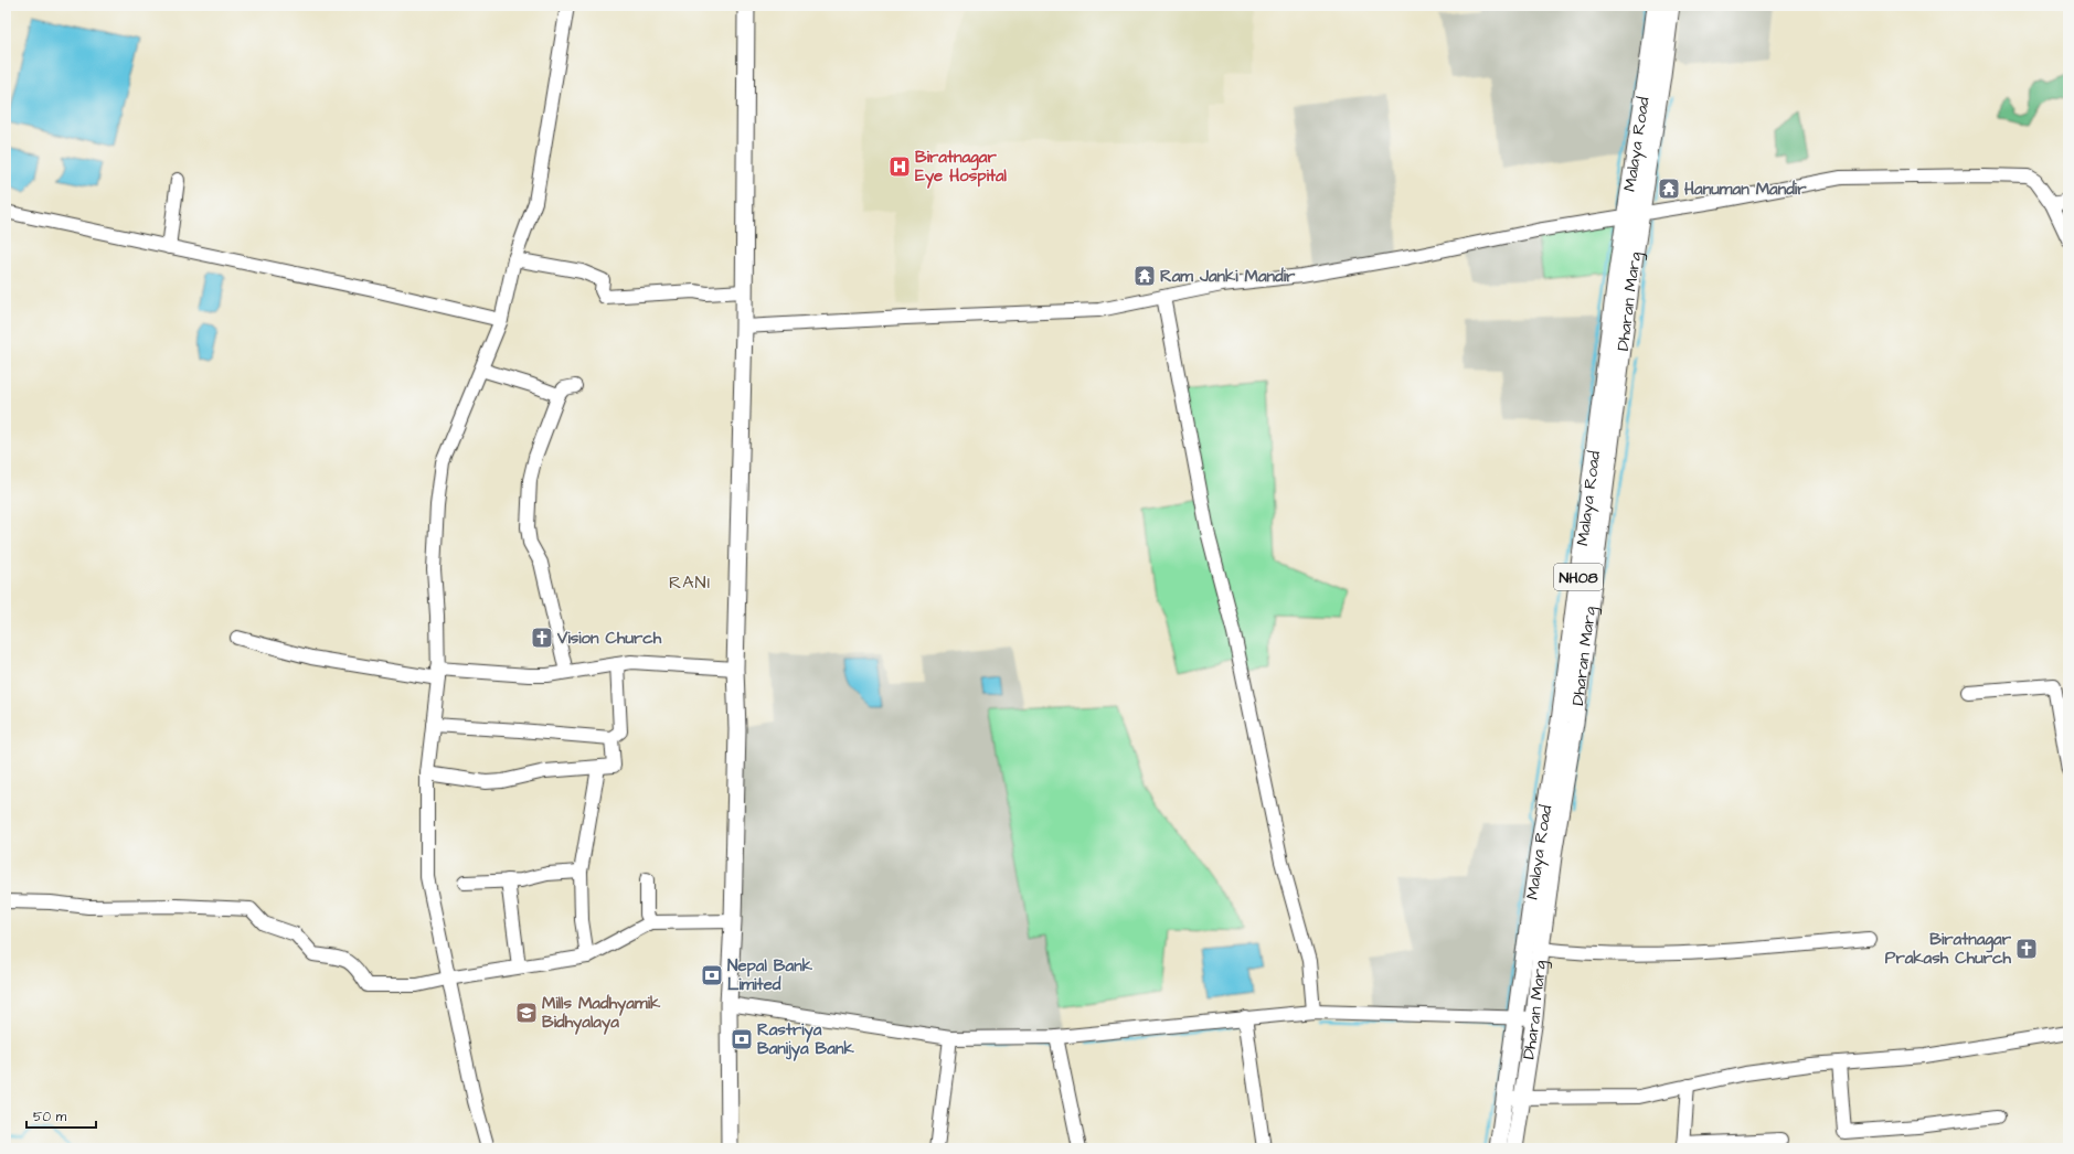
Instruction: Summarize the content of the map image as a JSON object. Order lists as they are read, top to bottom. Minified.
{"streets":{"main road":["Malaya Road","Dharan Marg","NH08"]},"crossings":[["Malaya Road","Dharan Marg"]],"districts":["RANI"],"places":{"hospital":["Biratnagar Eye Hospital"],"temple":["Hanuman Mandir","Ram Janki Mandir"],"church":["Vision Church","Biratnagar Prakash Church"],"bank":["Nepal Bank Limited","Rastriya Banijya Bank"],"school or university":["Mills Madhyamik Bidhyalaya"]},"scale_bar":"50 m"}
